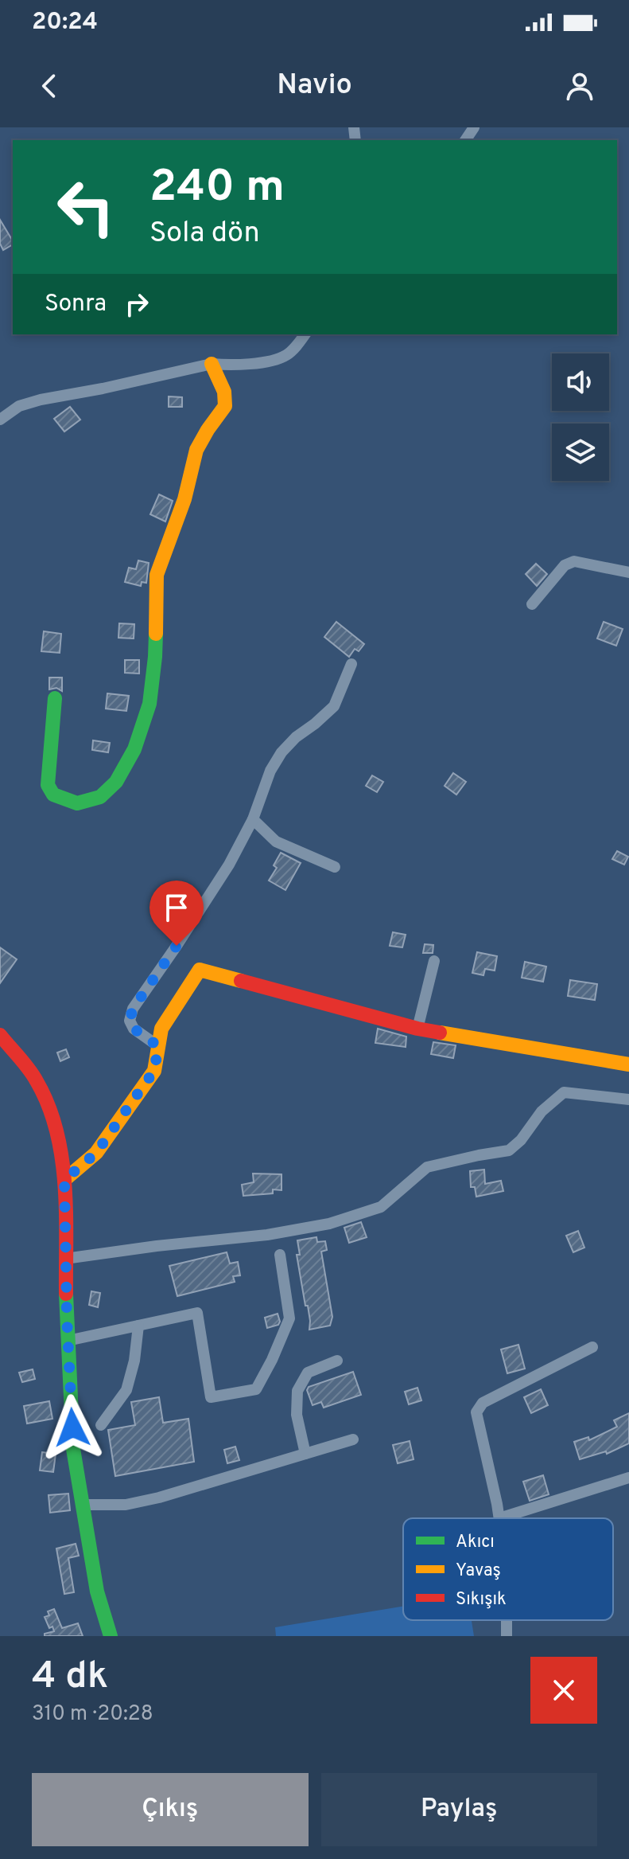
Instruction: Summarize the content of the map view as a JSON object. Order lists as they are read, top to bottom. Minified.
{"legend":["Akıcı","Yavaş","Sıkışık"],"page":{"status":"20:24","header":"Navio","turn":["240 m","Sola dön"],"then":"Sonra","heading":["4 dk","310 m · 20:28"],"buttons":["Çıkış","Paylaş"]}}
